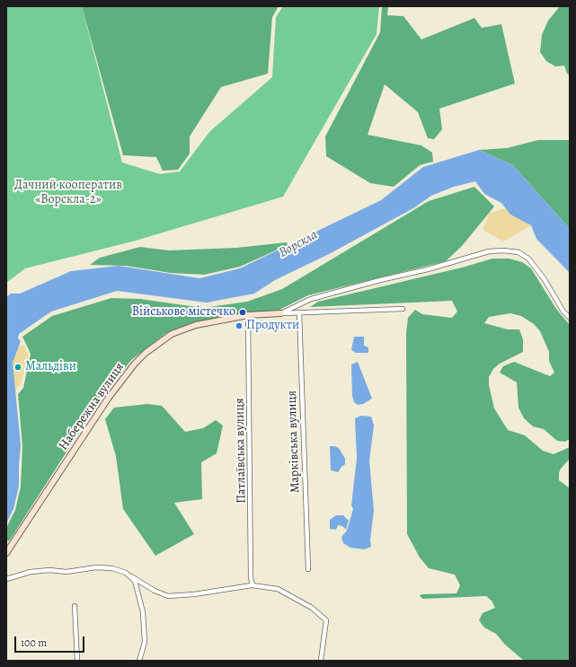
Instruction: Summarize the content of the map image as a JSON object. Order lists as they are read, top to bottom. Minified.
{"streets":{"street":["Набережна вулиця","Марківська вулиця","Патлаївська вулиця"]},"crossings":[["Набережна вулиця","Марківська вулиця"],["Набережна вулиця","Патлаївська вулиця"]],"water":["Ворскла"],"parks":["Дачний кооператив «Ворскла-2»"],"places":["Військове містечко","Продукти","Мальдіви"],"scale_bar":"100 m"}
